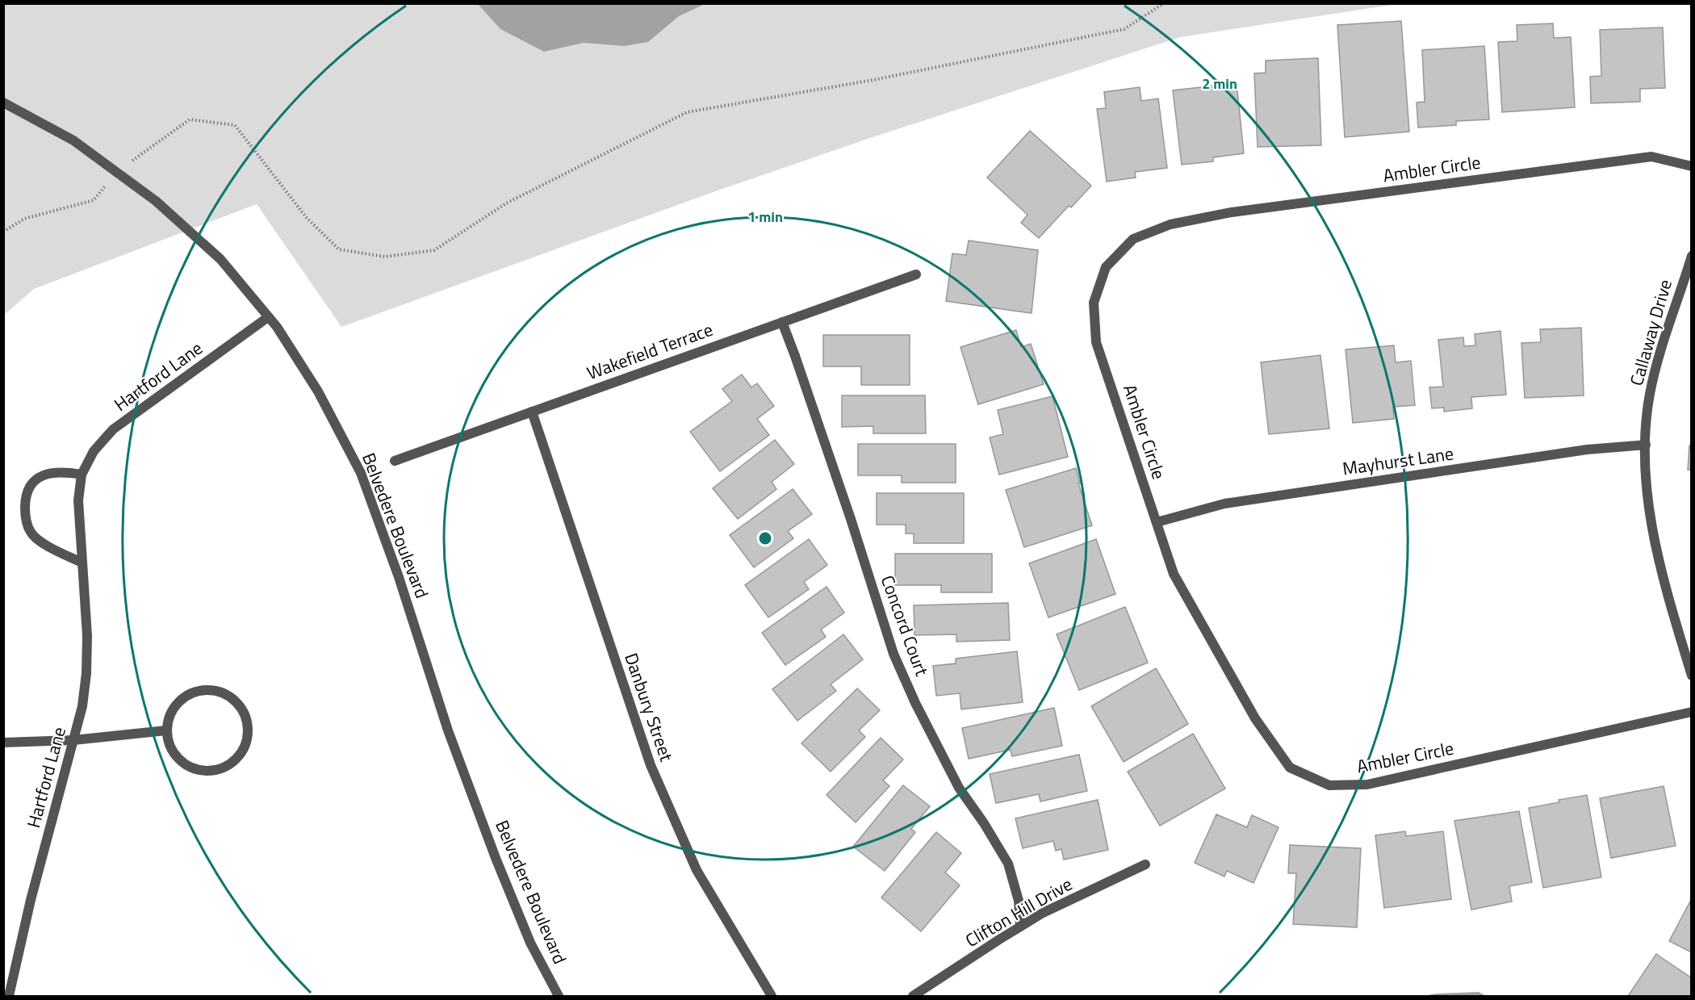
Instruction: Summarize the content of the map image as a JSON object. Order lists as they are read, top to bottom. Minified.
{"streets":{"street":["Ambler Circle","Callaway Drive","Wakefield Terrace","Hartford Lane","Mayhurst Lane","Belvedere Boulevard","Concord Court","Danbury Street","Clifton Hill Drive"]},"crossings":[["Ambler Circle","Mayhurst Lane"],["Callaway Drive","Mayhurst Lane"],["Wakefield Terrace","Concord Court"],["Wakefield Terrace","Danbury Street"],["Hartford Lane","Belvedere Boulevard"],["Concord Court","Clifton Hill Drive"]],"rings":["2 min","1 min"]}
